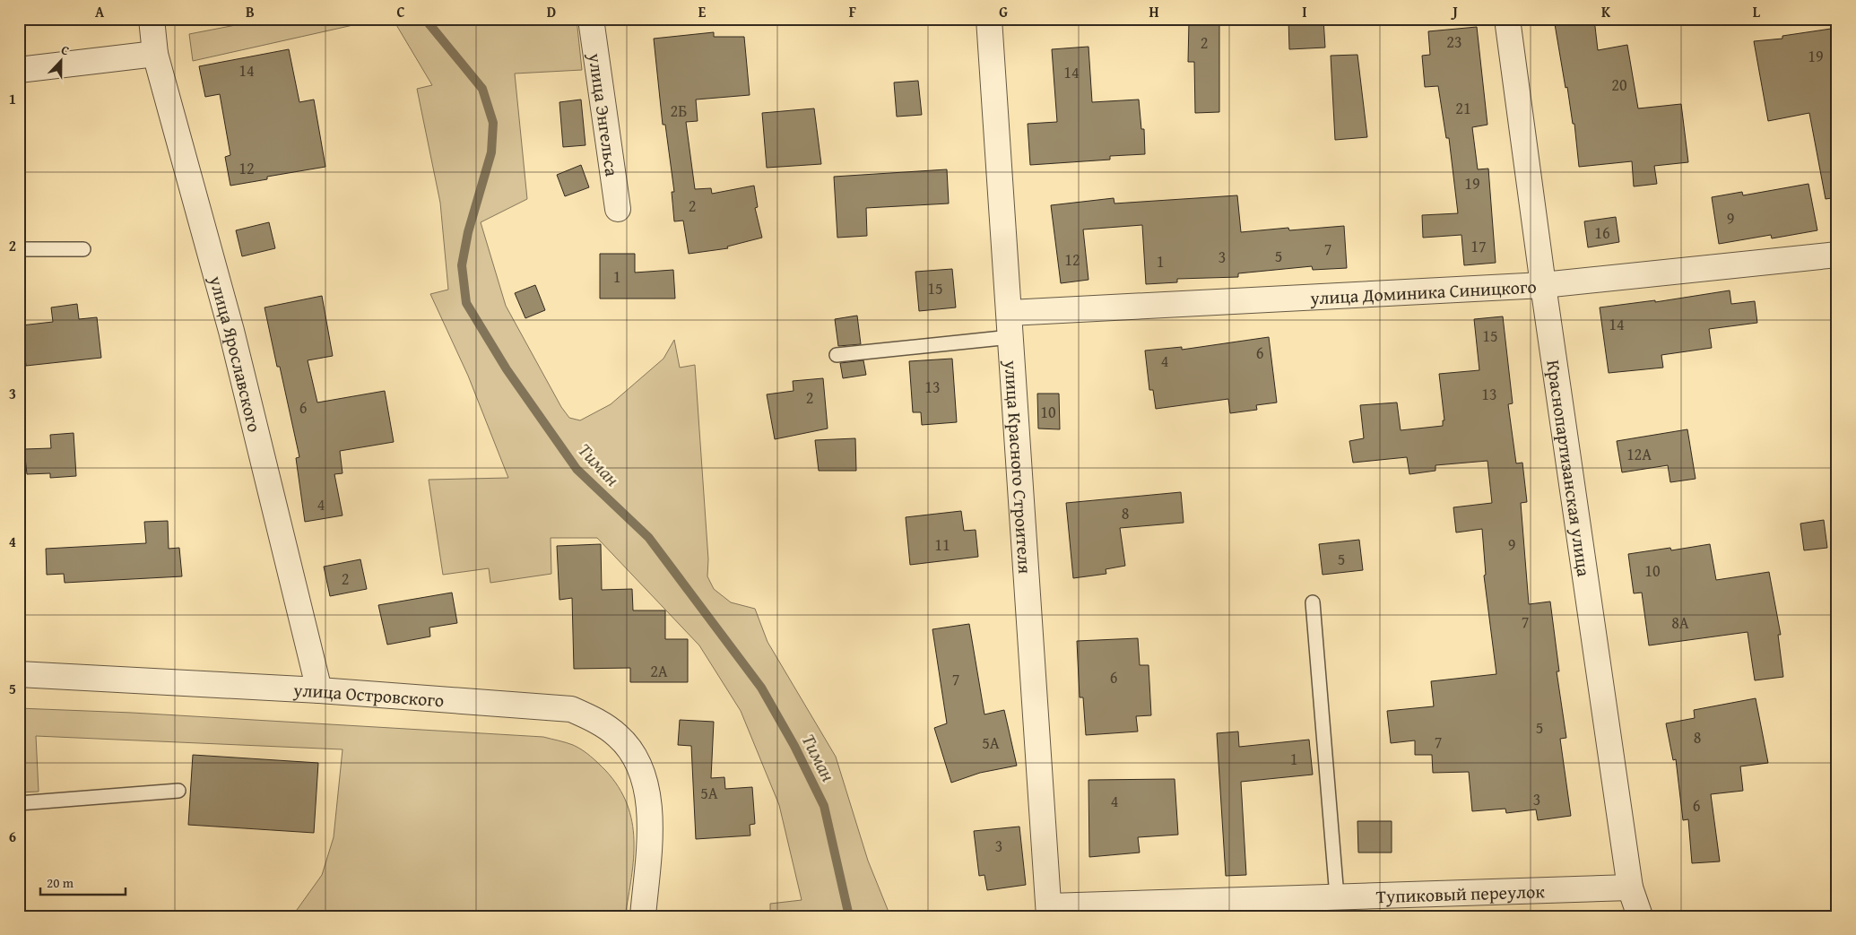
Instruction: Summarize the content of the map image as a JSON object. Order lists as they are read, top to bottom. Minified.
{"streets":{"street":["улица Энгельса","улица Доминика Синицкого","улица Ярославского","улица Красного Строителя","Краснопартизанская улица","улица Островского","Тупиковый переулок"]},"crossings":[["улица Доминика Синицкого","улица Красного Строителя"],["улица Доминика Синицкого","Краснопартизанская улица"],["улица Ярославского","улица Островского"],["улица Красного Строителя","Тупиковый переулок"],["Краснопартизанская улица","Тупиковый переулок"]],"water":["Тиман"],"house_numbers":["23","2","19","14","14","20","21","2Б","12","19","2","9","16","17","7","5","3","12","1","1","15","14","15","6","4","13","13","2","6","10","12А","4","8","11","9","5","10","2","7","8А","2А","6","7","5","8","7","5А","1","5А","3","4","6","3"],"scale_bar":"20 m","north":"top","grid":{"columns":["A","B","C","D","E","F","G","H","I","J","K","L"],"rows":["1","2","3","4","5","6"]}}
